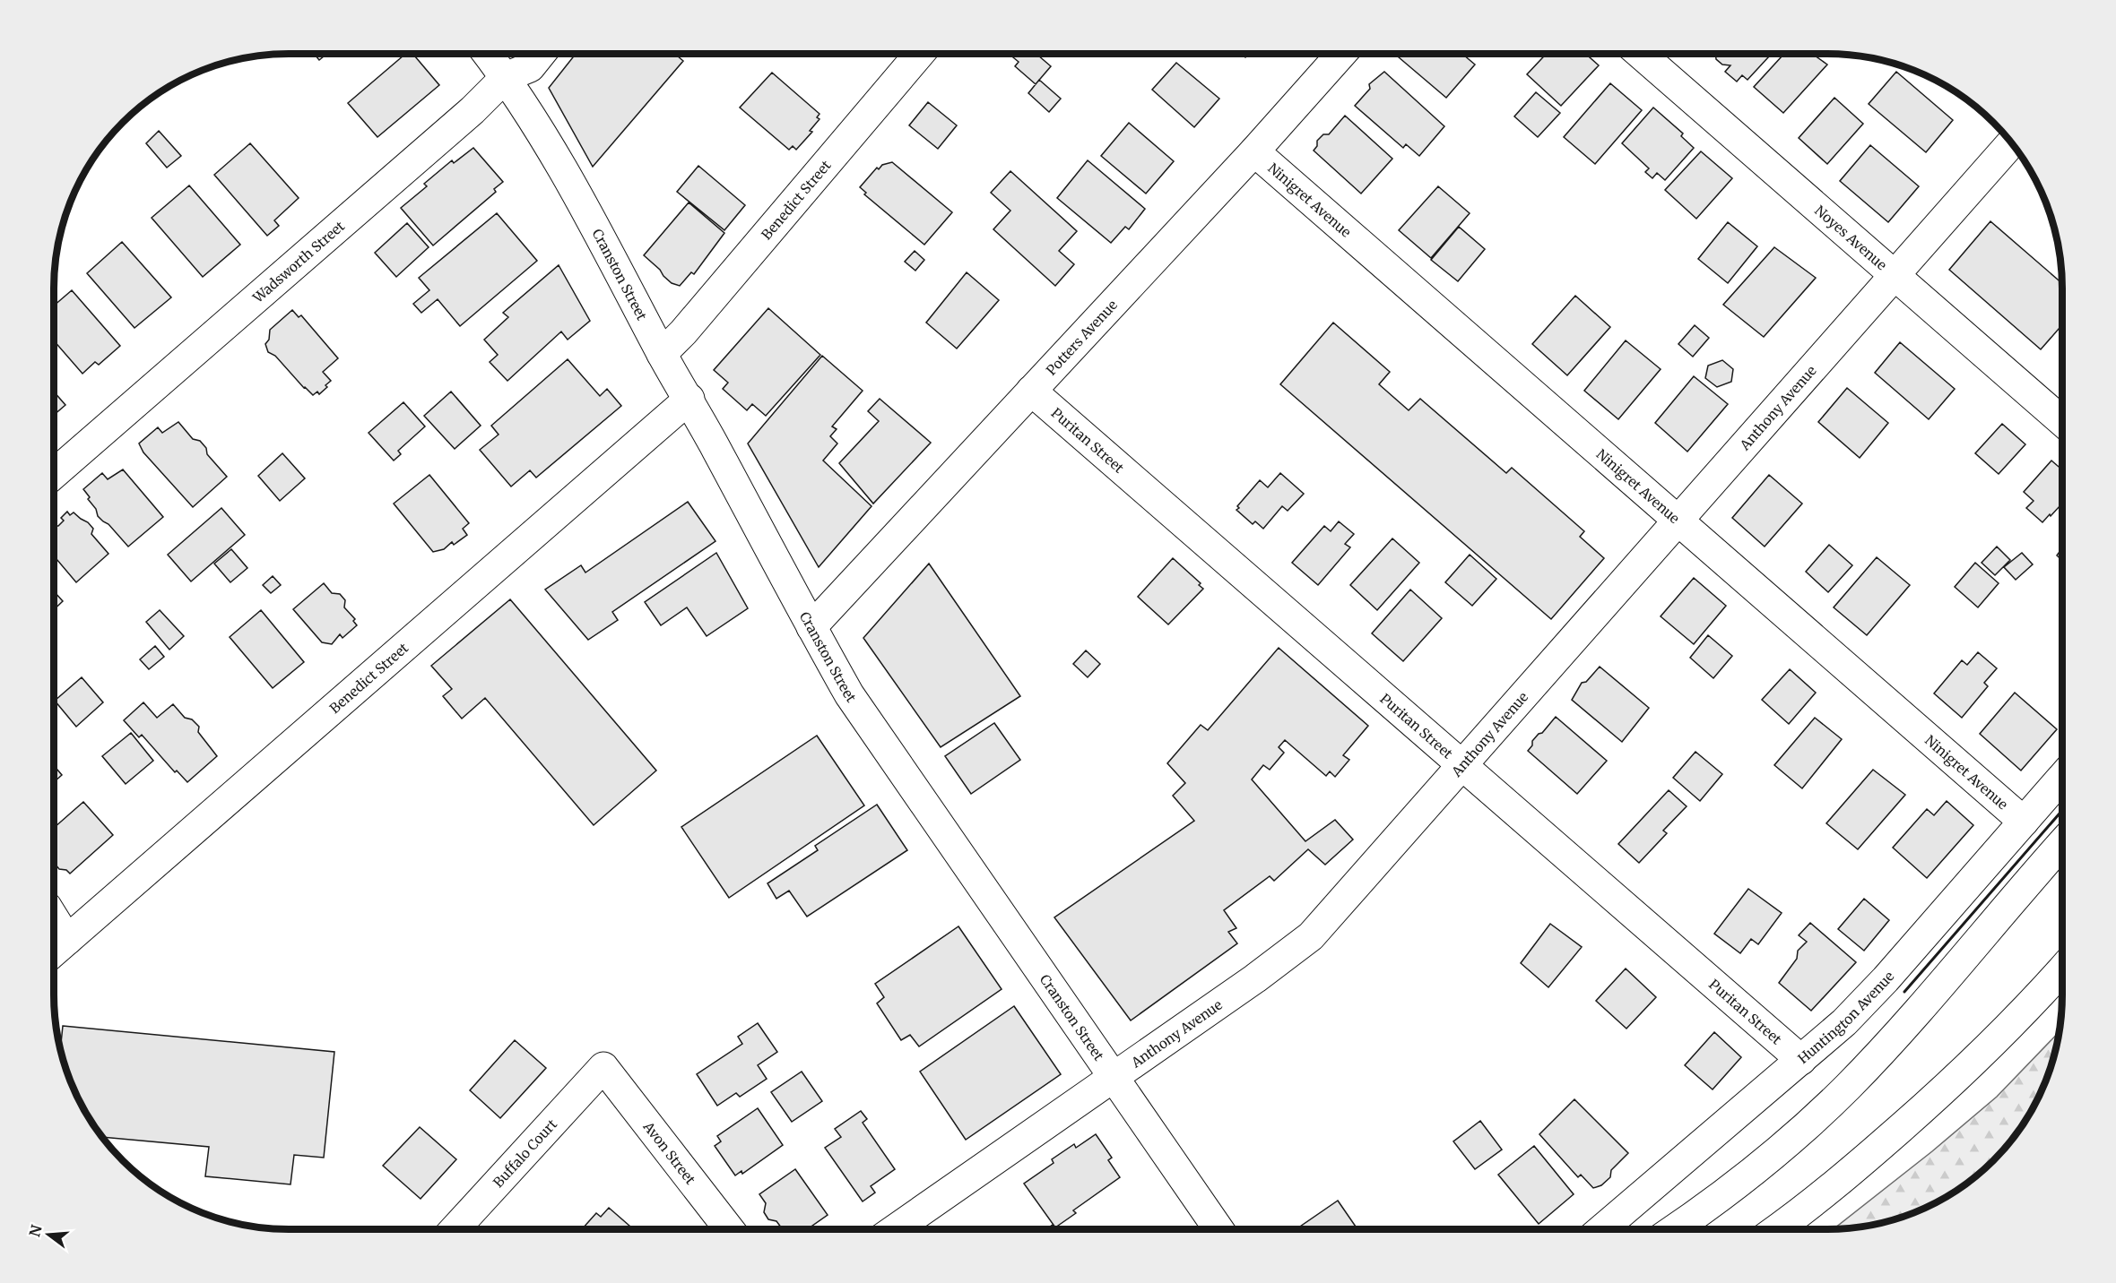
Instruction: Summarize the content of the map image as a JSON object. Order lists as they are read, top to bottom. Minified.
{"streets":{"street":["Benedict Street","Ninigret Avenue","Noyes Avenue","Wadsworth Street","Cranston Street","Potters Avenue","Anthony Avenue","Puritan Street","Huntington Avenue","Buffalo Court","Avon Street"]},"crossings":[["Benedict Street","Cranston Street"],["Ninigret Avenue","Potters Avenue"],["Ninigret Avenue","Anthony Avenue"],["Ninigret Avenue","Huntington Avenue"],["Noyes Avenue","Anthony Avenue"],["Wadsworth Street","Cranston Street"],["Cranston Street","Potters Avenue"],["Cranston Street","Anthony Avenue"],["Potters Avenue","Puritan Street"],["Anthony Avenue","Puritan Street"],["Puritan Street","Huntington Avenue"],["Buffalo Court","Avon Street"]],"north":"left"}
